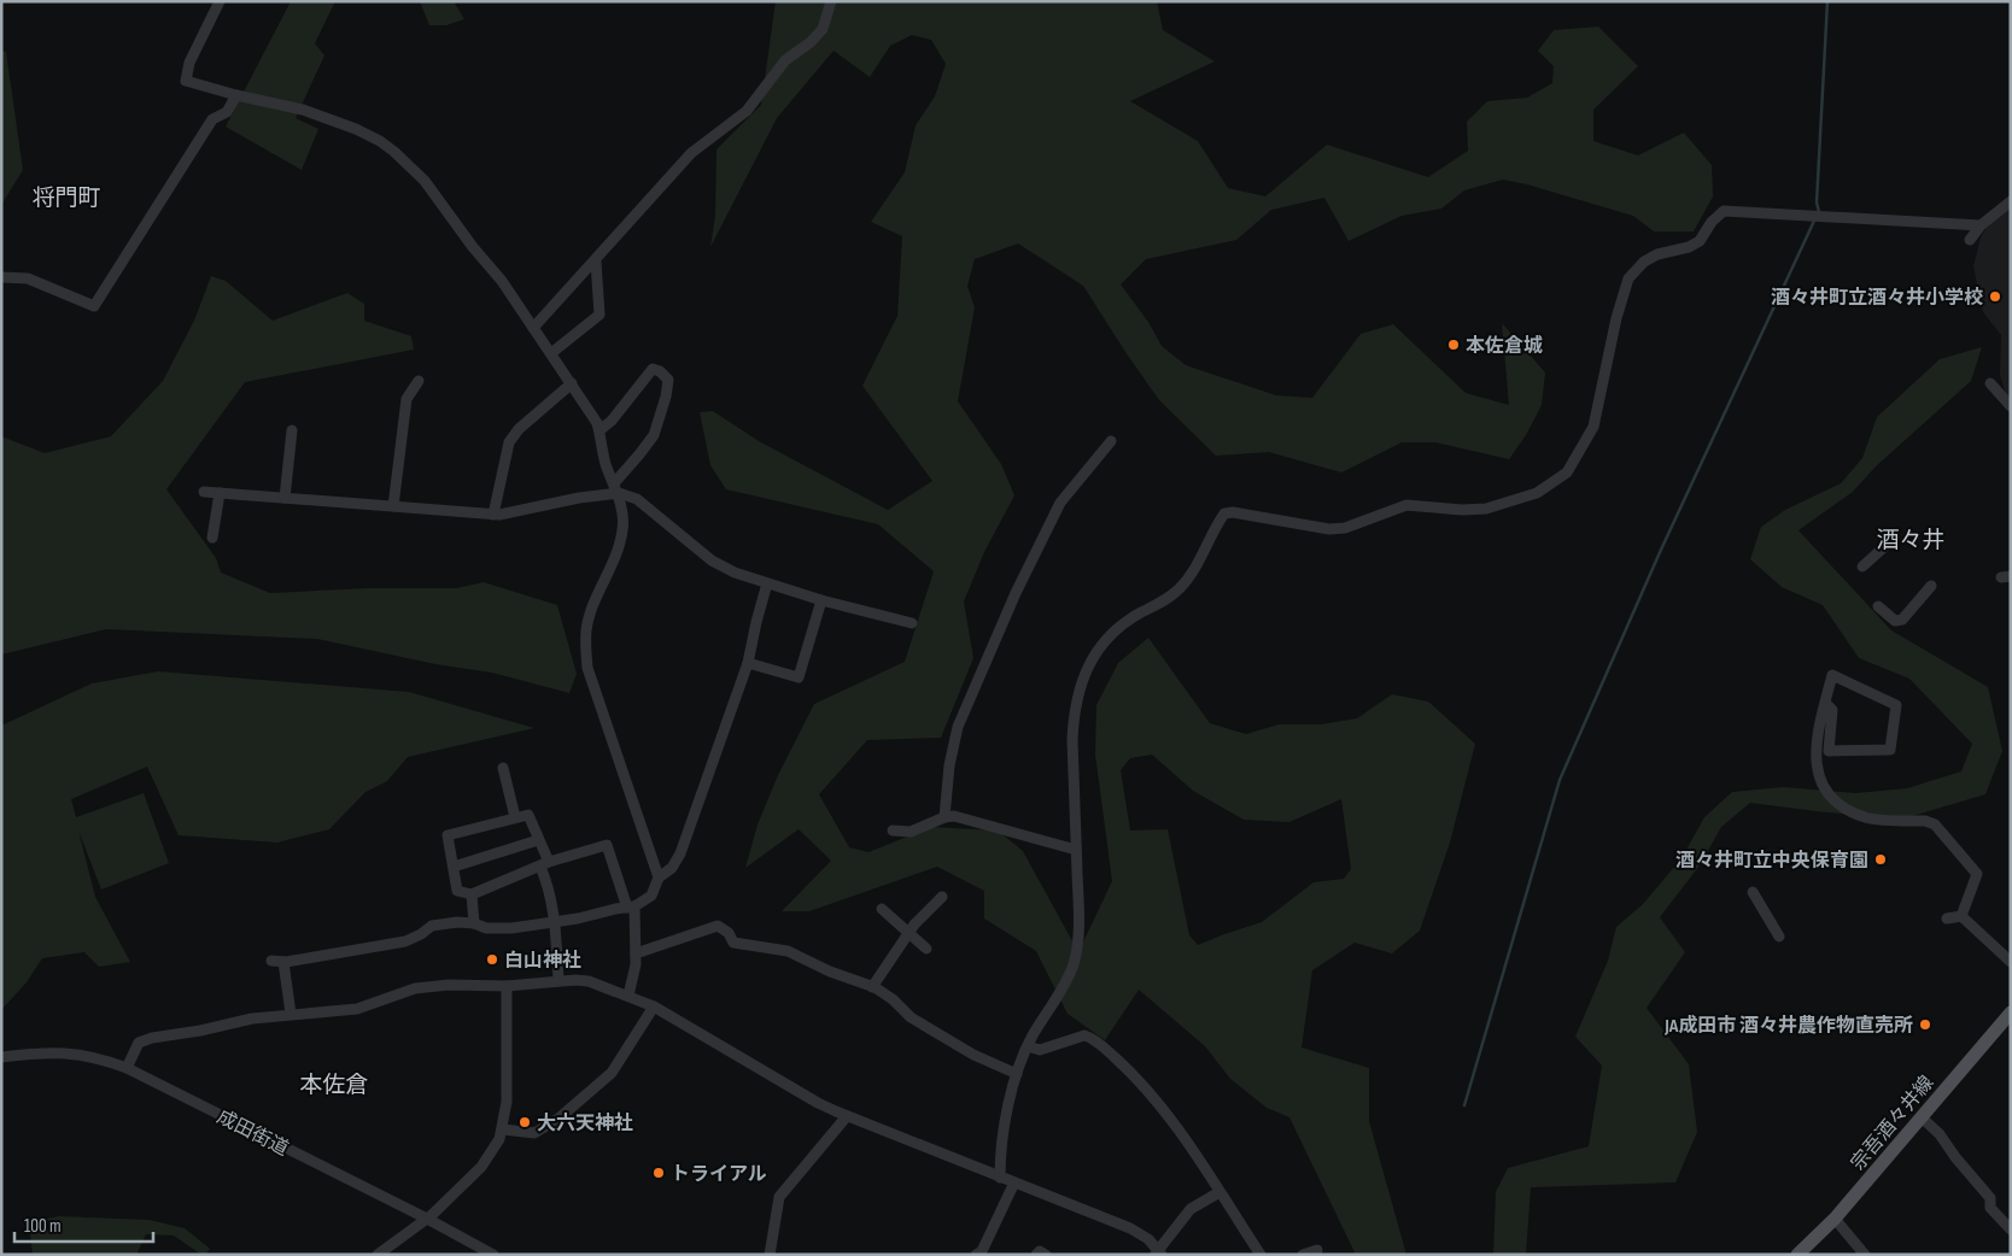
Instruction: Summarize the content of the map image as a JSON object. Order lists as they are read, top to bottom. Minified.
{"streets":{"main road":["宗吾酒々井線"],"street":["成田街道"]},"districts":["将門町","酒々井","本佐倉"],"places":["酒々井町立酒々井小学校","本佐倉城","酒々井町立中央保育園","白山神社","JA成田市 酒々井農作物直売所","大六天神社","トライアル"],"scale_bar":"100 m"}
